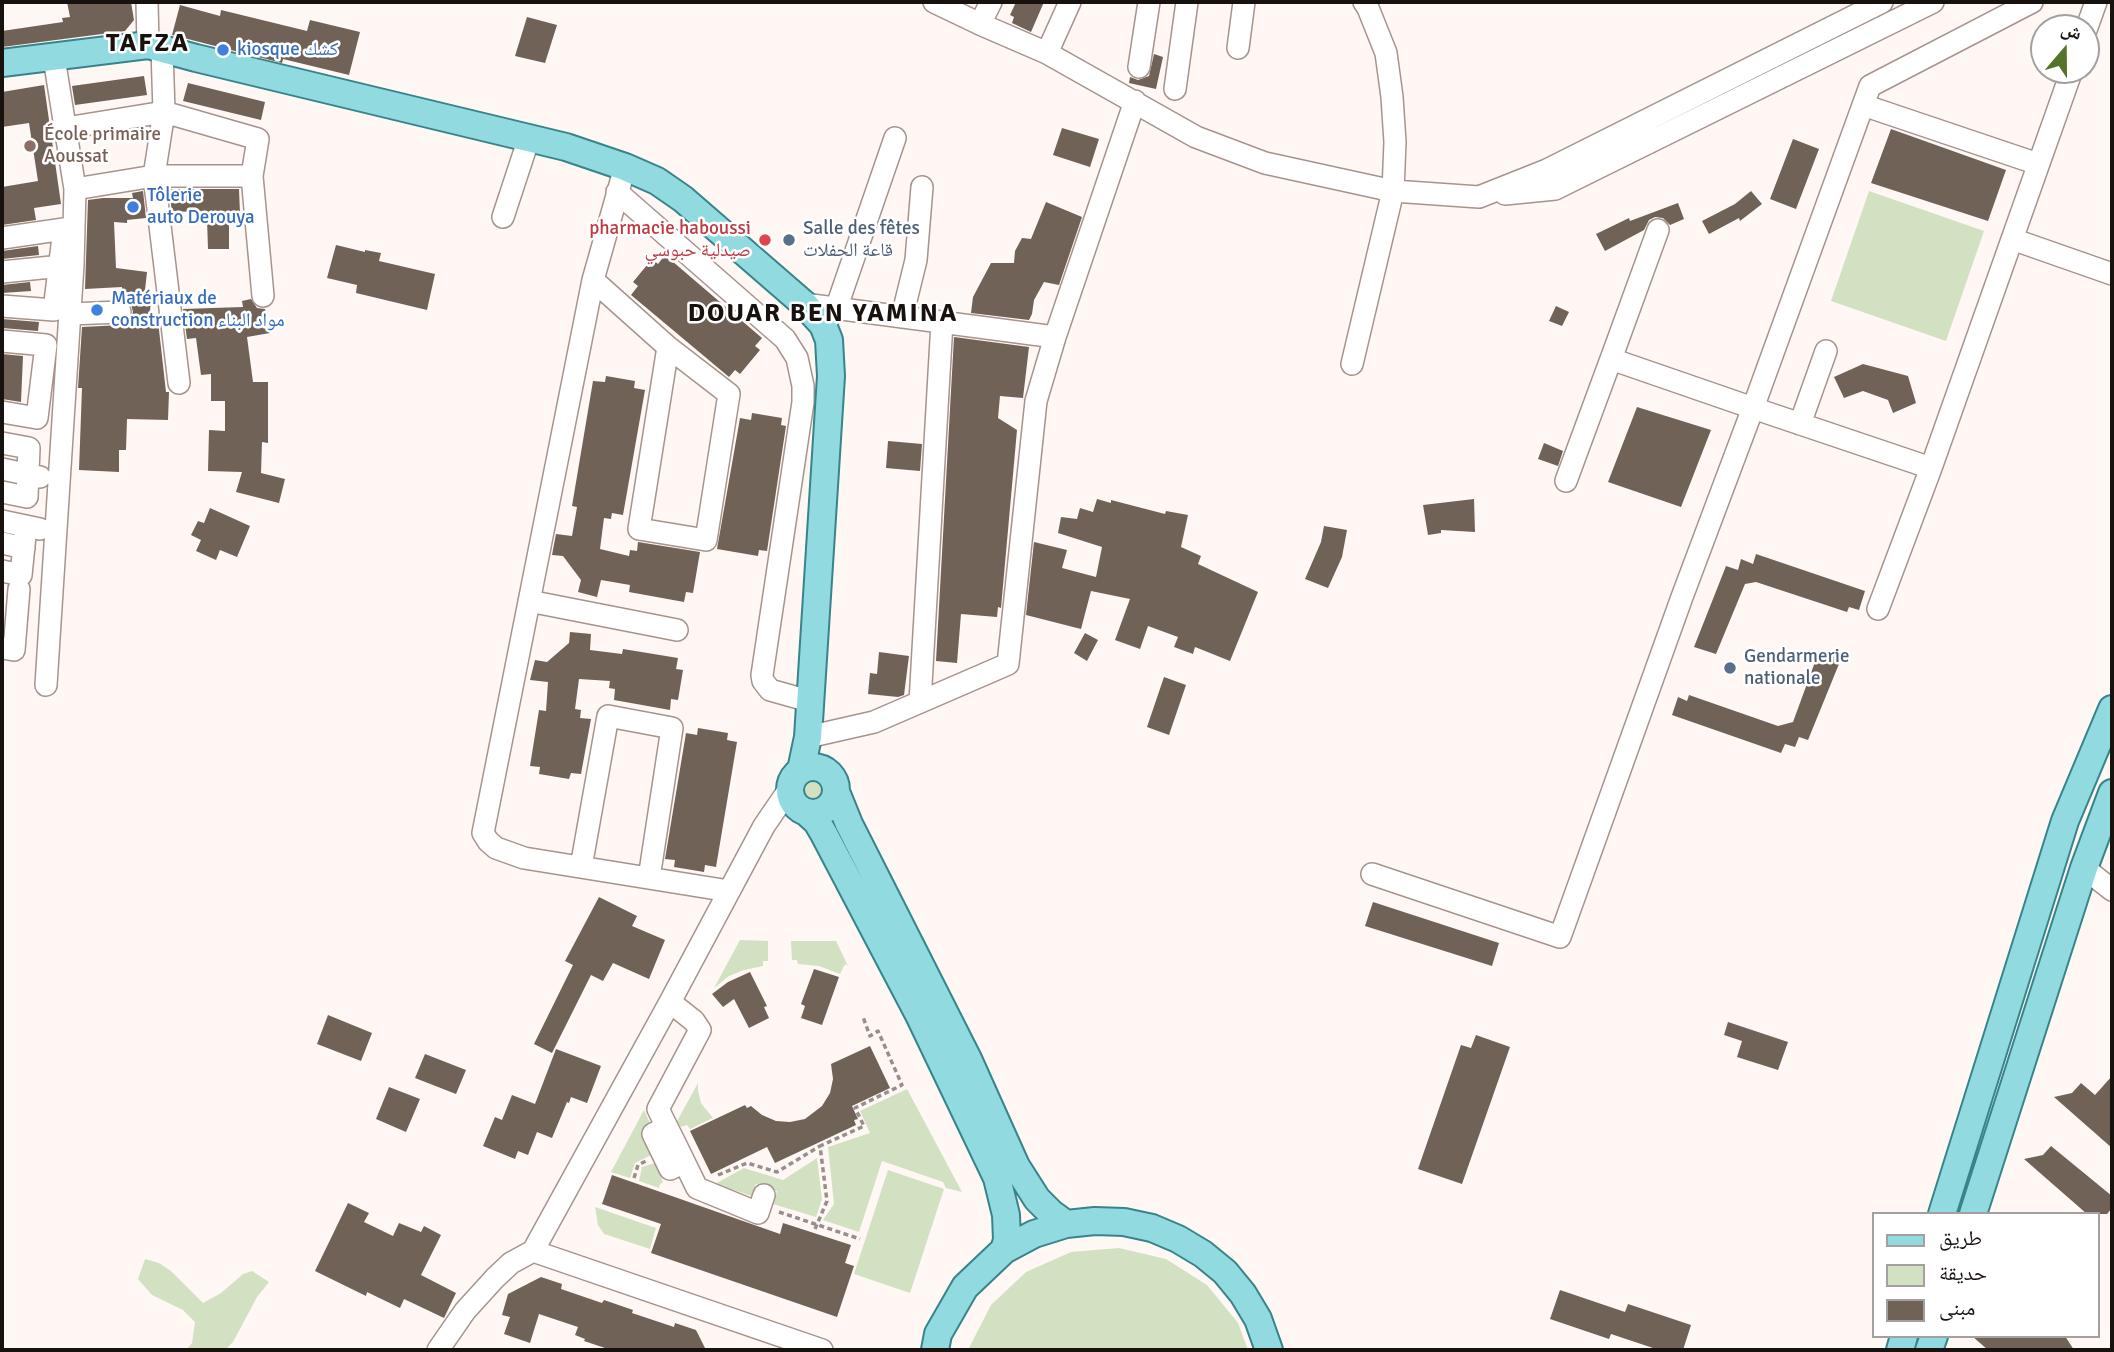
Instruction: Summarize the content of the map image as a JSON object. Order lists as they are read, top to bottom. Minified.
{"districts":["TAFZA","DOUAR BEN YAMINA"],"places":["kiosque كشك","École primaire Aoussat","Tôlerie auto Derouya","pharmacie haboussi صيدلية حبوسي","Salle des fêtes قاعة الحفلات","Matériaux de construction مواد البناء","Gendarmerie nationale"],"legend":["طريق","حديقة","مبنى"],"north":"top"}
